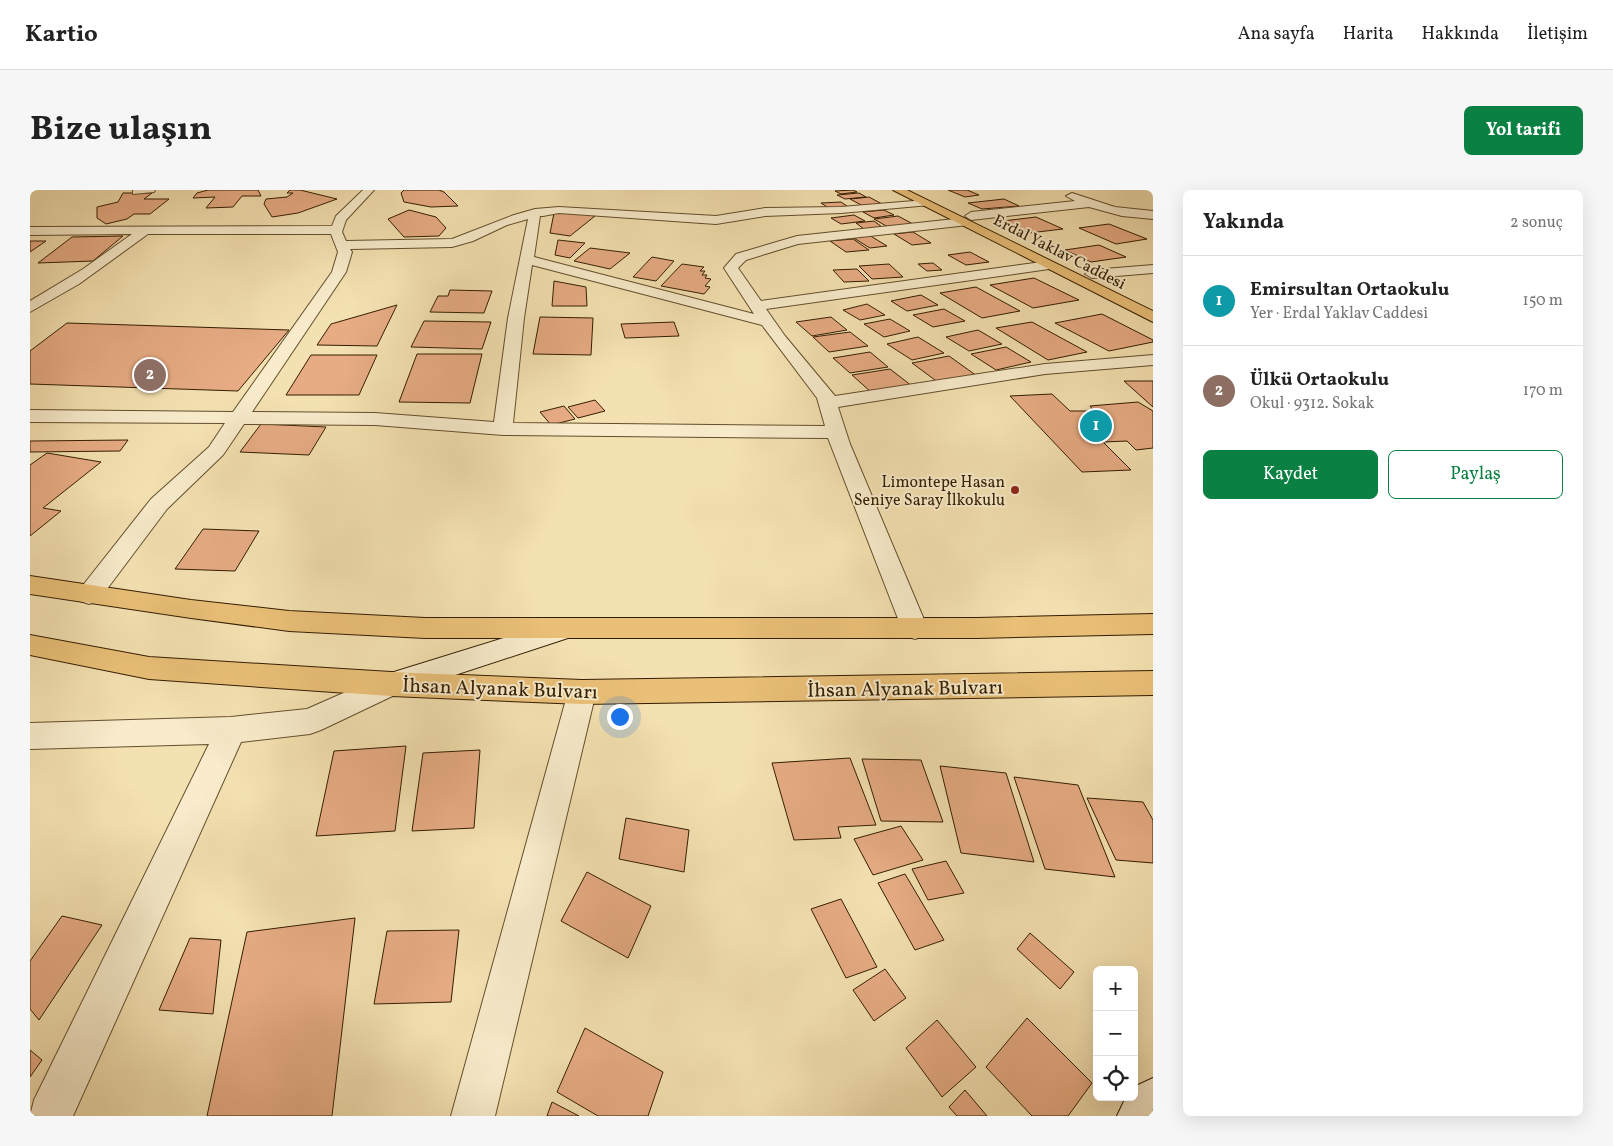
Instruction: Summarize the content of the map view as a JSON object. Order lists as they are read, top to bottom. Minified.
{"streets":{"main road":["Erdal Yaklav Caddesi","İhsan Alyanak Bulvarı"]},"places":["Limontepe Hasan Seniye Saray İlkokulu"],"page":{"header":"Kartio","nav":["Ana sayfa","Harita","Hakkında","İletişim"],"title":"Bize ulaşın","buttons":["Yol tarifi",["Kaydet","Paylaş"]],"heading":["Yakında","2 sonuç"],"list":[{"mark":"1","name":"Emirsultan Ortaokulu","note":"Yer · Erdal Yaklav Caddesi","value":"150 m"},{"mark":"2","name":"Ülkü Ortaokulu","note":"Okul · 9312. Sokak","value":"170 m"}],"pins":["2","1"],"map_buttons":["+","−"]}}
